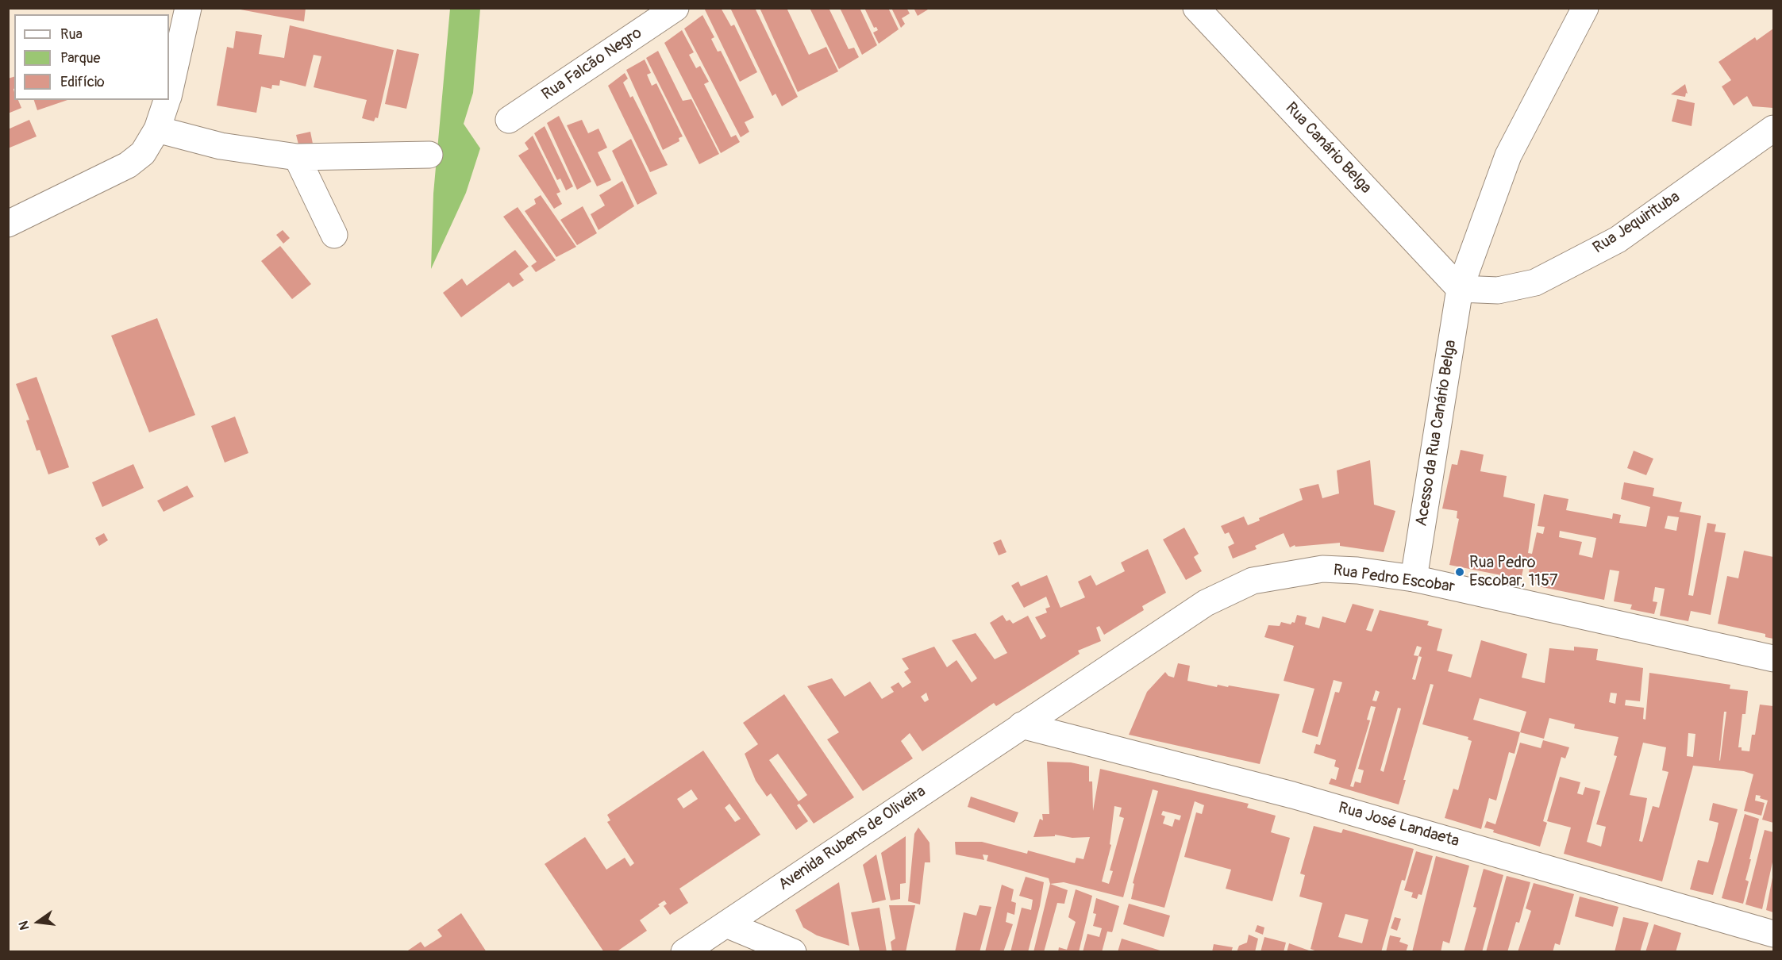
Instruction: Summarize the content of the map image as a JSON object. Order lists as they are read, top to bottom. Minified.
{"streets":{"street":["Rua Falcão Negro","Rua Canário Belga","Rua Jequirituba","Acesso da Rua Canário Belga","Rua Pedro Escobar","Rua José Landaeta","Avenida Rubens de Oliveira"]},"crossings":[["Rua Canário Belga","Rua Jequirituba"],["Rua Canário Belga","Acesso da Rua Canário Belga"],["Rua Jequirituba","Acesso da Rua Canário Belga"],["Acesso da Rua Canário Belga","Rua Pedro Escobar"],["Rua Pedro Escobar","Rua José Landaeta"],["Rua Pedro Escobar","Avenida Rubens de Oliveira"],["Rua José Landaeta","Avenida Rubens de Oliveira"]],"places":["Rua Pedro Escobar, 1157"],"legend":["Rua","Parque","Edifício"],"north":"left"}
